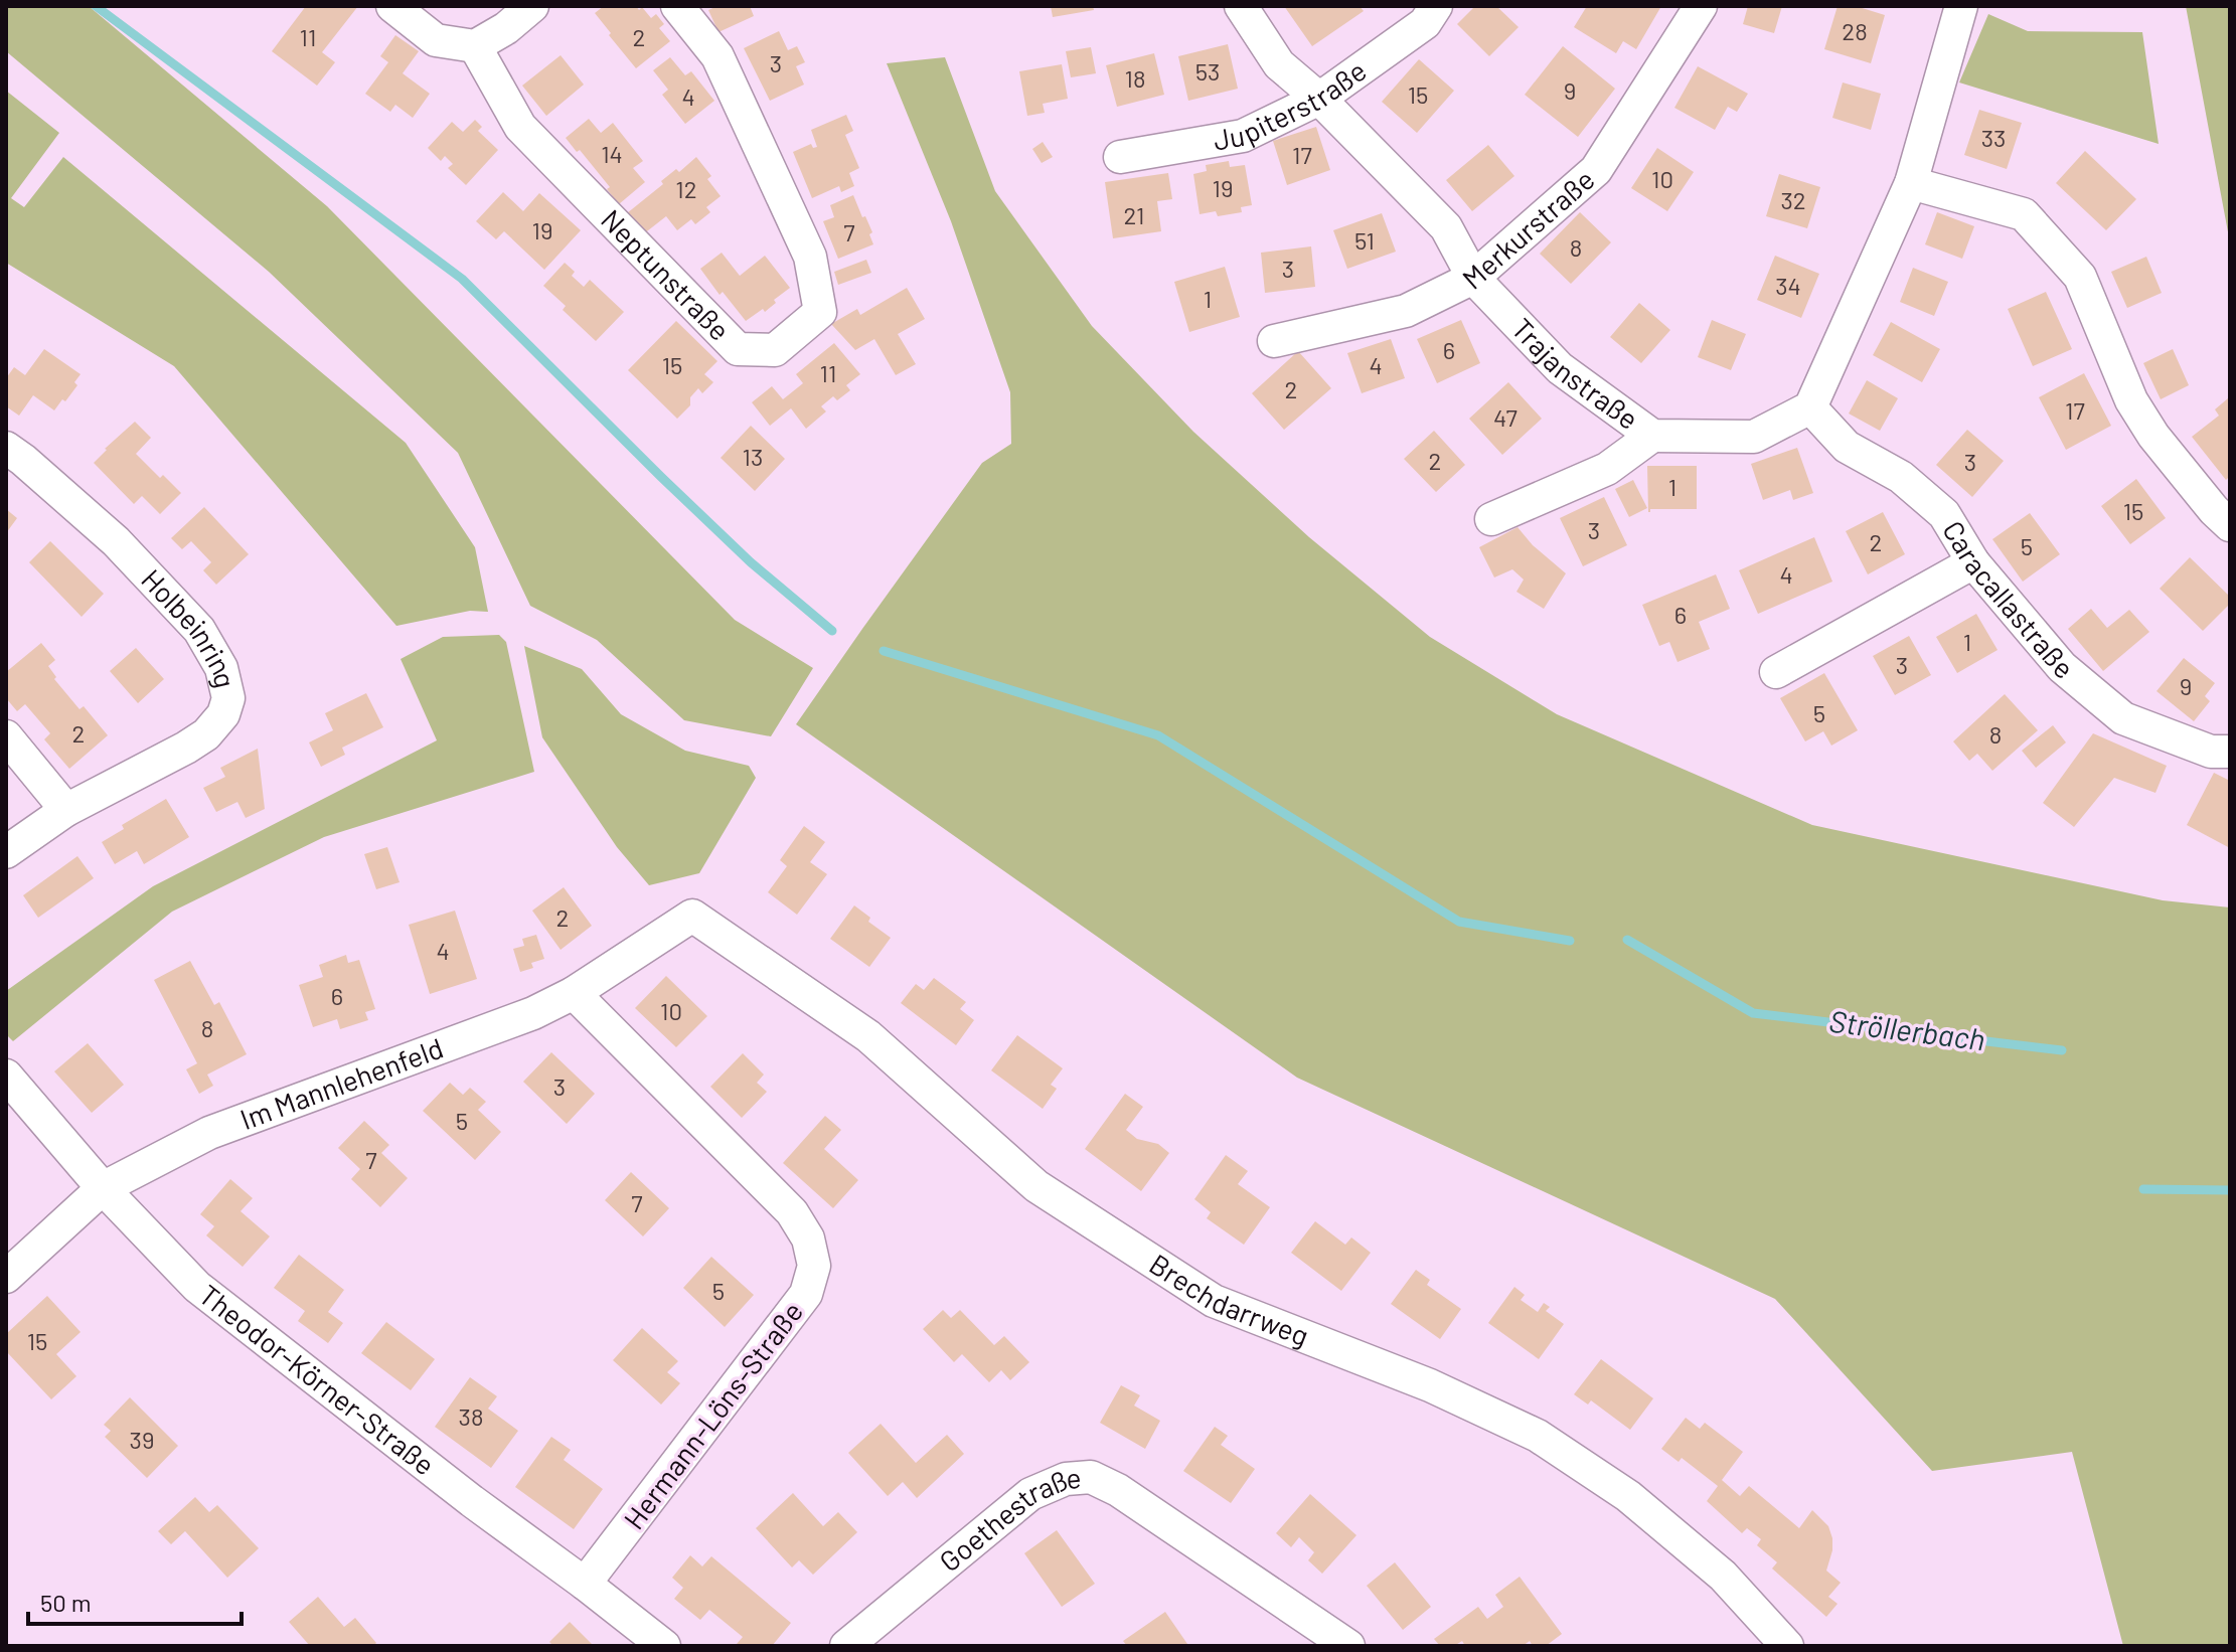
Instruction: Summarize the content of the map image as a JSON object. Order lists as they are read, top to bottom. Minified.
{"streets":{"street":["Jupiterstraße","Merkurstraße","Neptunstraße","Trajanstraße","Caracallastraße","Holbeinring","Im Mannlehenfeld","Brechdarrweg","Theodor-Körner-Straße","Hermann-Löns-Straße","Goethestraße"]},"crossings":[["Jupiterstraße","Trajanstraße"],["Merkurstraße","Trajanstraße"],["Trajanstraße","Caracallastraße"],["Im Mannlehenfeld","Brechdarrweg"],["Im Mannlehenfeld","Theodor-Körner-Straße"],["Im Mannlehenfeld","Hermann-Löns-Straße"],["Theodor-Körner-Straße","Hermann-Löns-Straße"]],"water":["Ströllerbach"],"house_numbers":["28","11","2","3","53","18","9","15","4","33","14","17","10","19","12","32","21","19","7","51","8","3","34","1","6","15","4","11","2","17","47","13","2","3","1","15","3","2","5","4","6","1","3","9","5","2","8","2","4","6","10","8","3","5","7","7","5","15","38","39"],"scale_bar":"50 m"}
